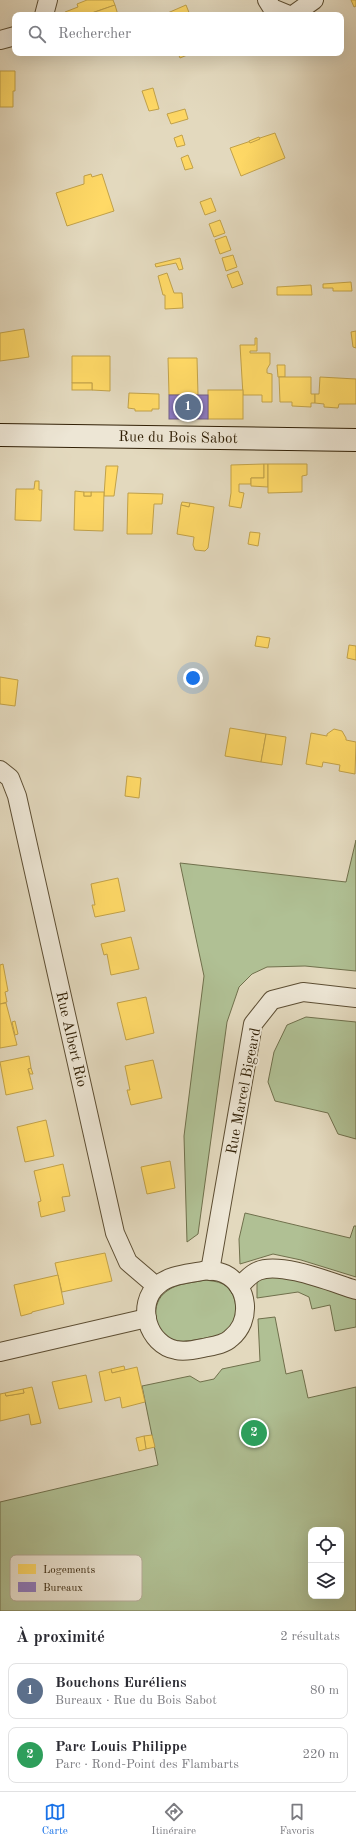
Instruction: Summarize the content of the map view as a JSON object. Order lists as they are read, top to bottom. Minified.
{"streets":{"main road":["Rue du Bois Sabot"],"street":["Rue Albert Rio","Rue Marcel Bigeard"]},"crossings":[["Rue Albert Rio","Rue Marcel Bigeard"]],"legend":["Logements","Bureaux"],"page":{"search":"Rechercher","pins":["1","2"],"heading":["À proximité","2 résultats"],"list":[{"mark":"1","name":"Bouchons Euréliens","note":"Bureaux · Rue du Bois Sabot","value":"80 m"},{"mark":"2","name":"Parc Louis Philippe","note":"Parc · Rond-Point des Flambarts","value":"220 m"}],"nav":["Carte","Itinéraire","Favoris"]}}
